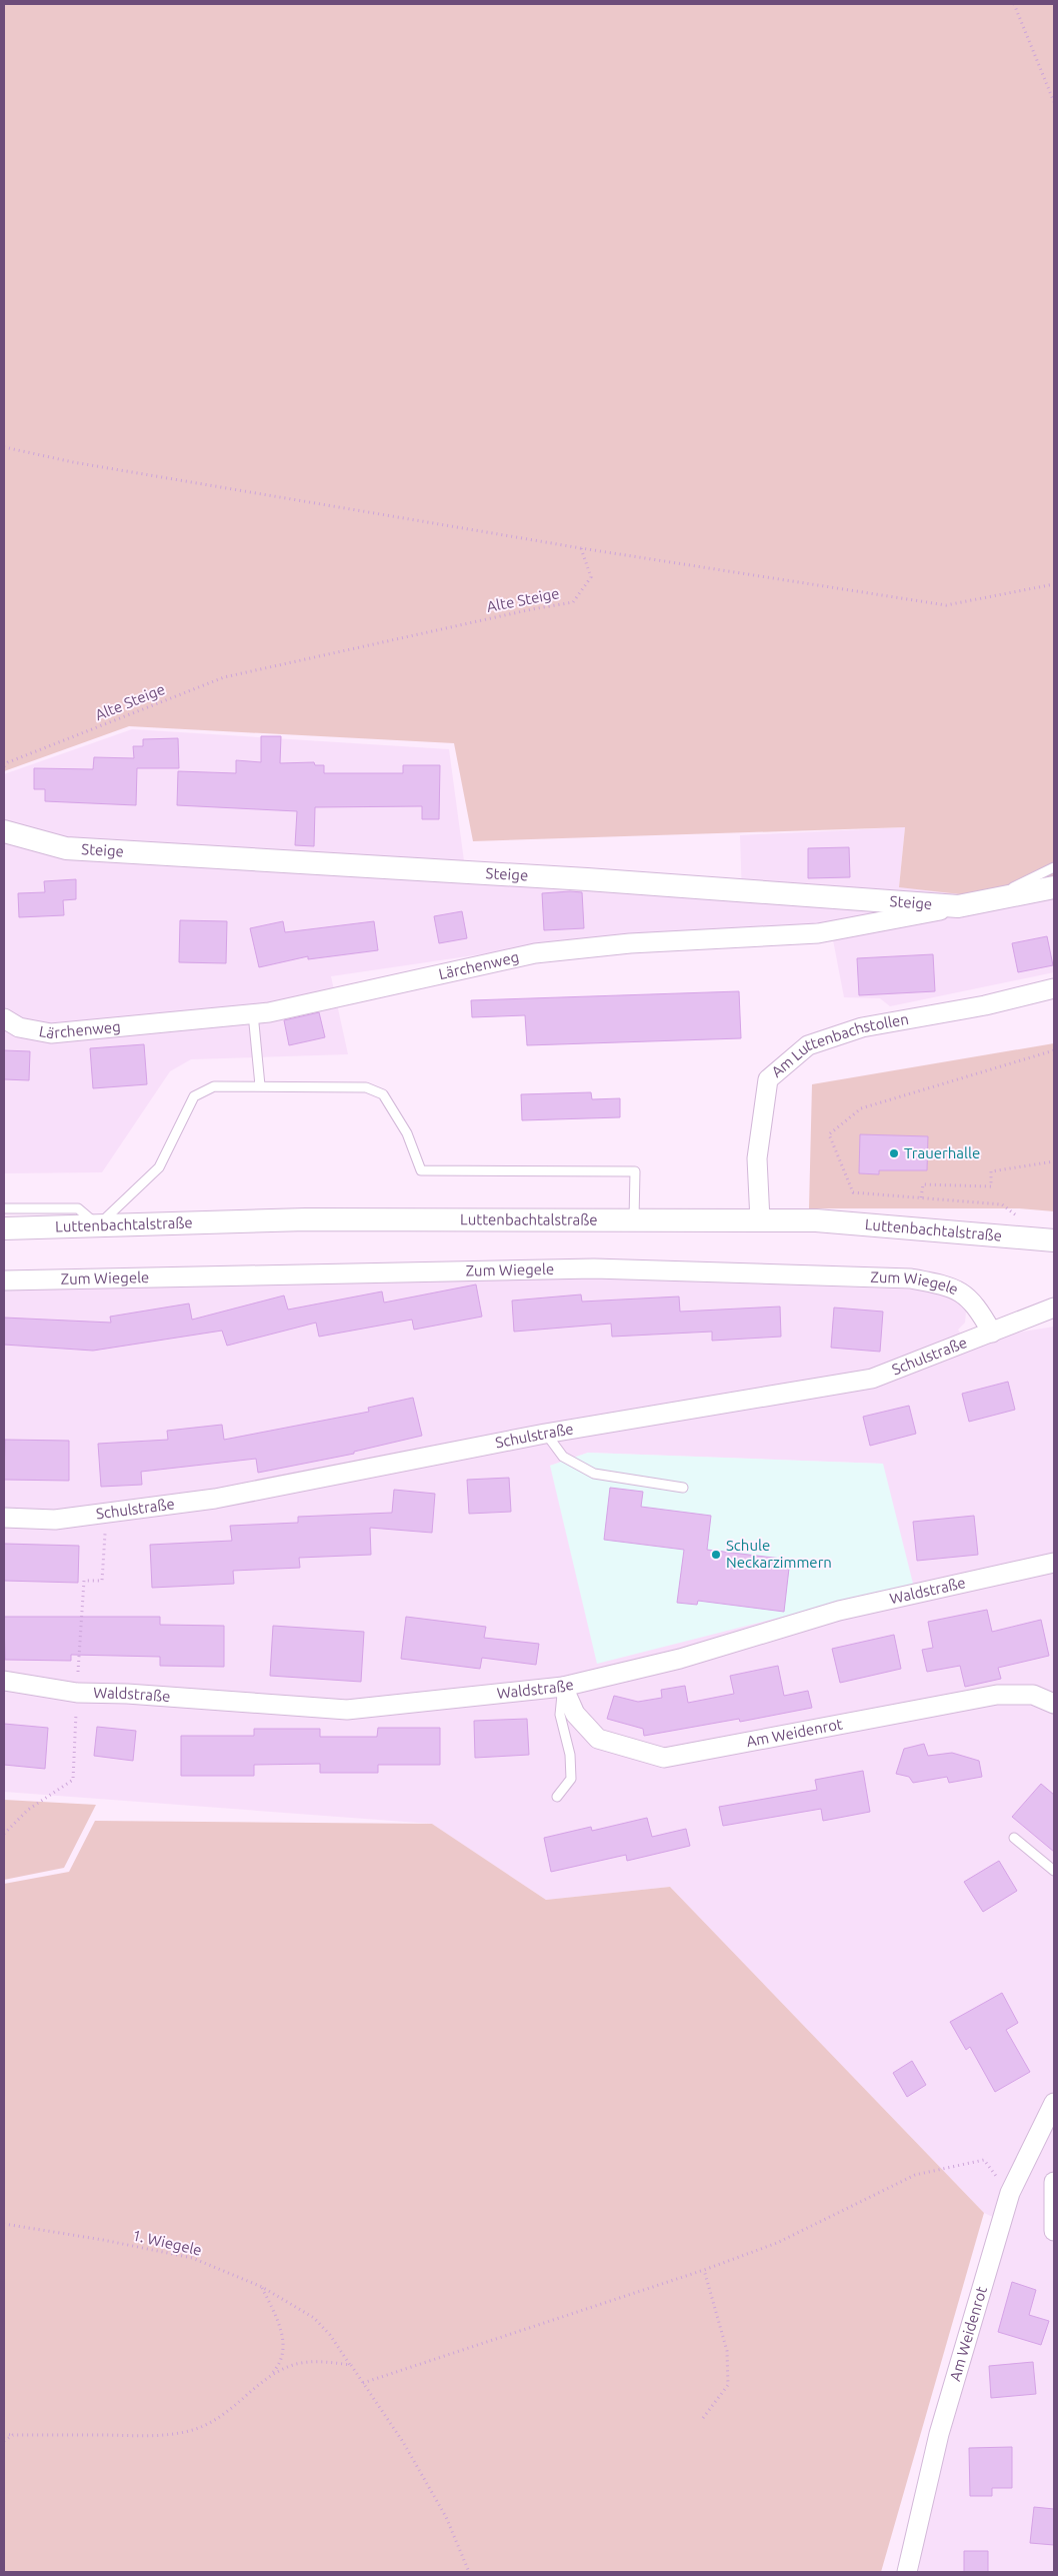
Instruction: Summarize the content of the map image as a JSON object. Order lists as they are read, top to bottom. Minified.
{"streets":{"street":["Steige","Lärchenweg","Am Luttenbachstollen","Luttenbachtalstraße","Zum Wiegele","Schulstraße","Waldstraße","Am Weidenrot"],"path":["Alte Steige","1. Wiegele"]},"crossings":[["Steige","Lärchenweg"],["Am Luttenbachstollen","Luttenbachtalstraße"],["Zum Wiegele","Schulstraße"],["Waldstraße","Am Weidenrot"]],"places":["Trauerhalle","Schule Neckarzimmern"]}
